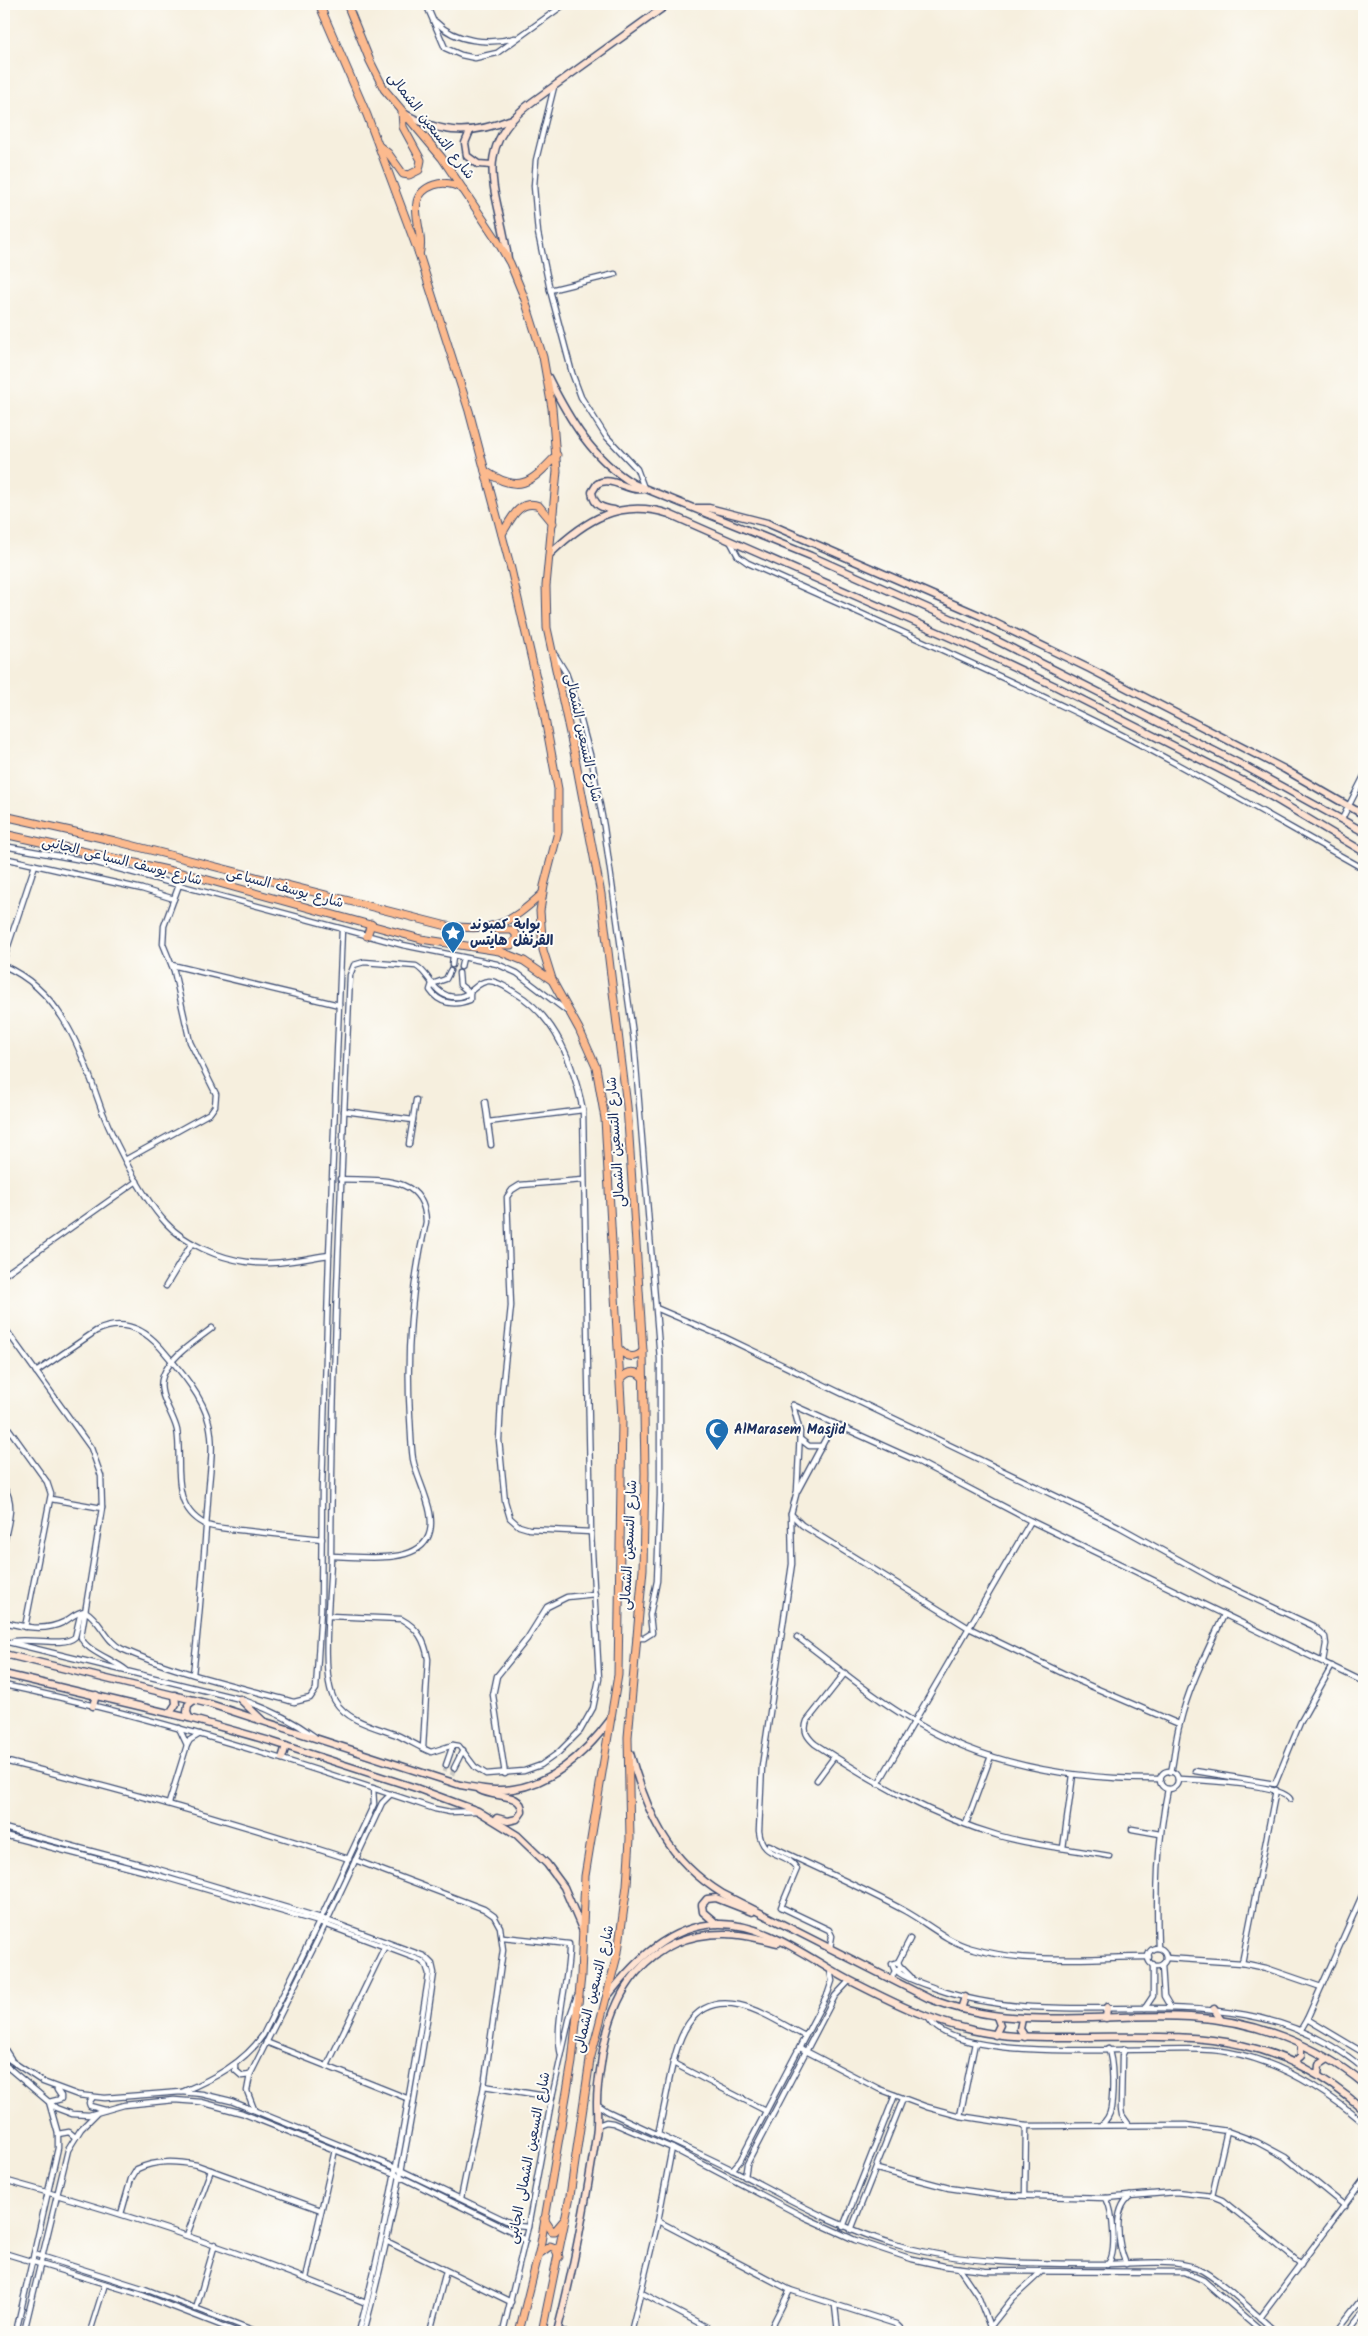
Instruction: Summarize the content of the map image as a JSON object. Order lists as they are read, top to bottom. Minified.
{"streets":{"main road":["شارع التسعين الشمالى","شارع يوسف السباعى"],"street":["شارع يوسف السباعى الجانبى","شارع التسعين الشمالى الجانبى"]},"crossings":[["شارع التسعين الشمالى","شارع يوسف السباعى الجانبى"],["شارع التسعين الشمالى","شارع يوسف السباعى"],["شارع التسعين الشمالى","شارع التسعين الشمالى الجانبى"]],"places":{"place":["بوابة كمبوند القرنفل هايتس"],"mosque":["AlMarasem Masjid"]}}
